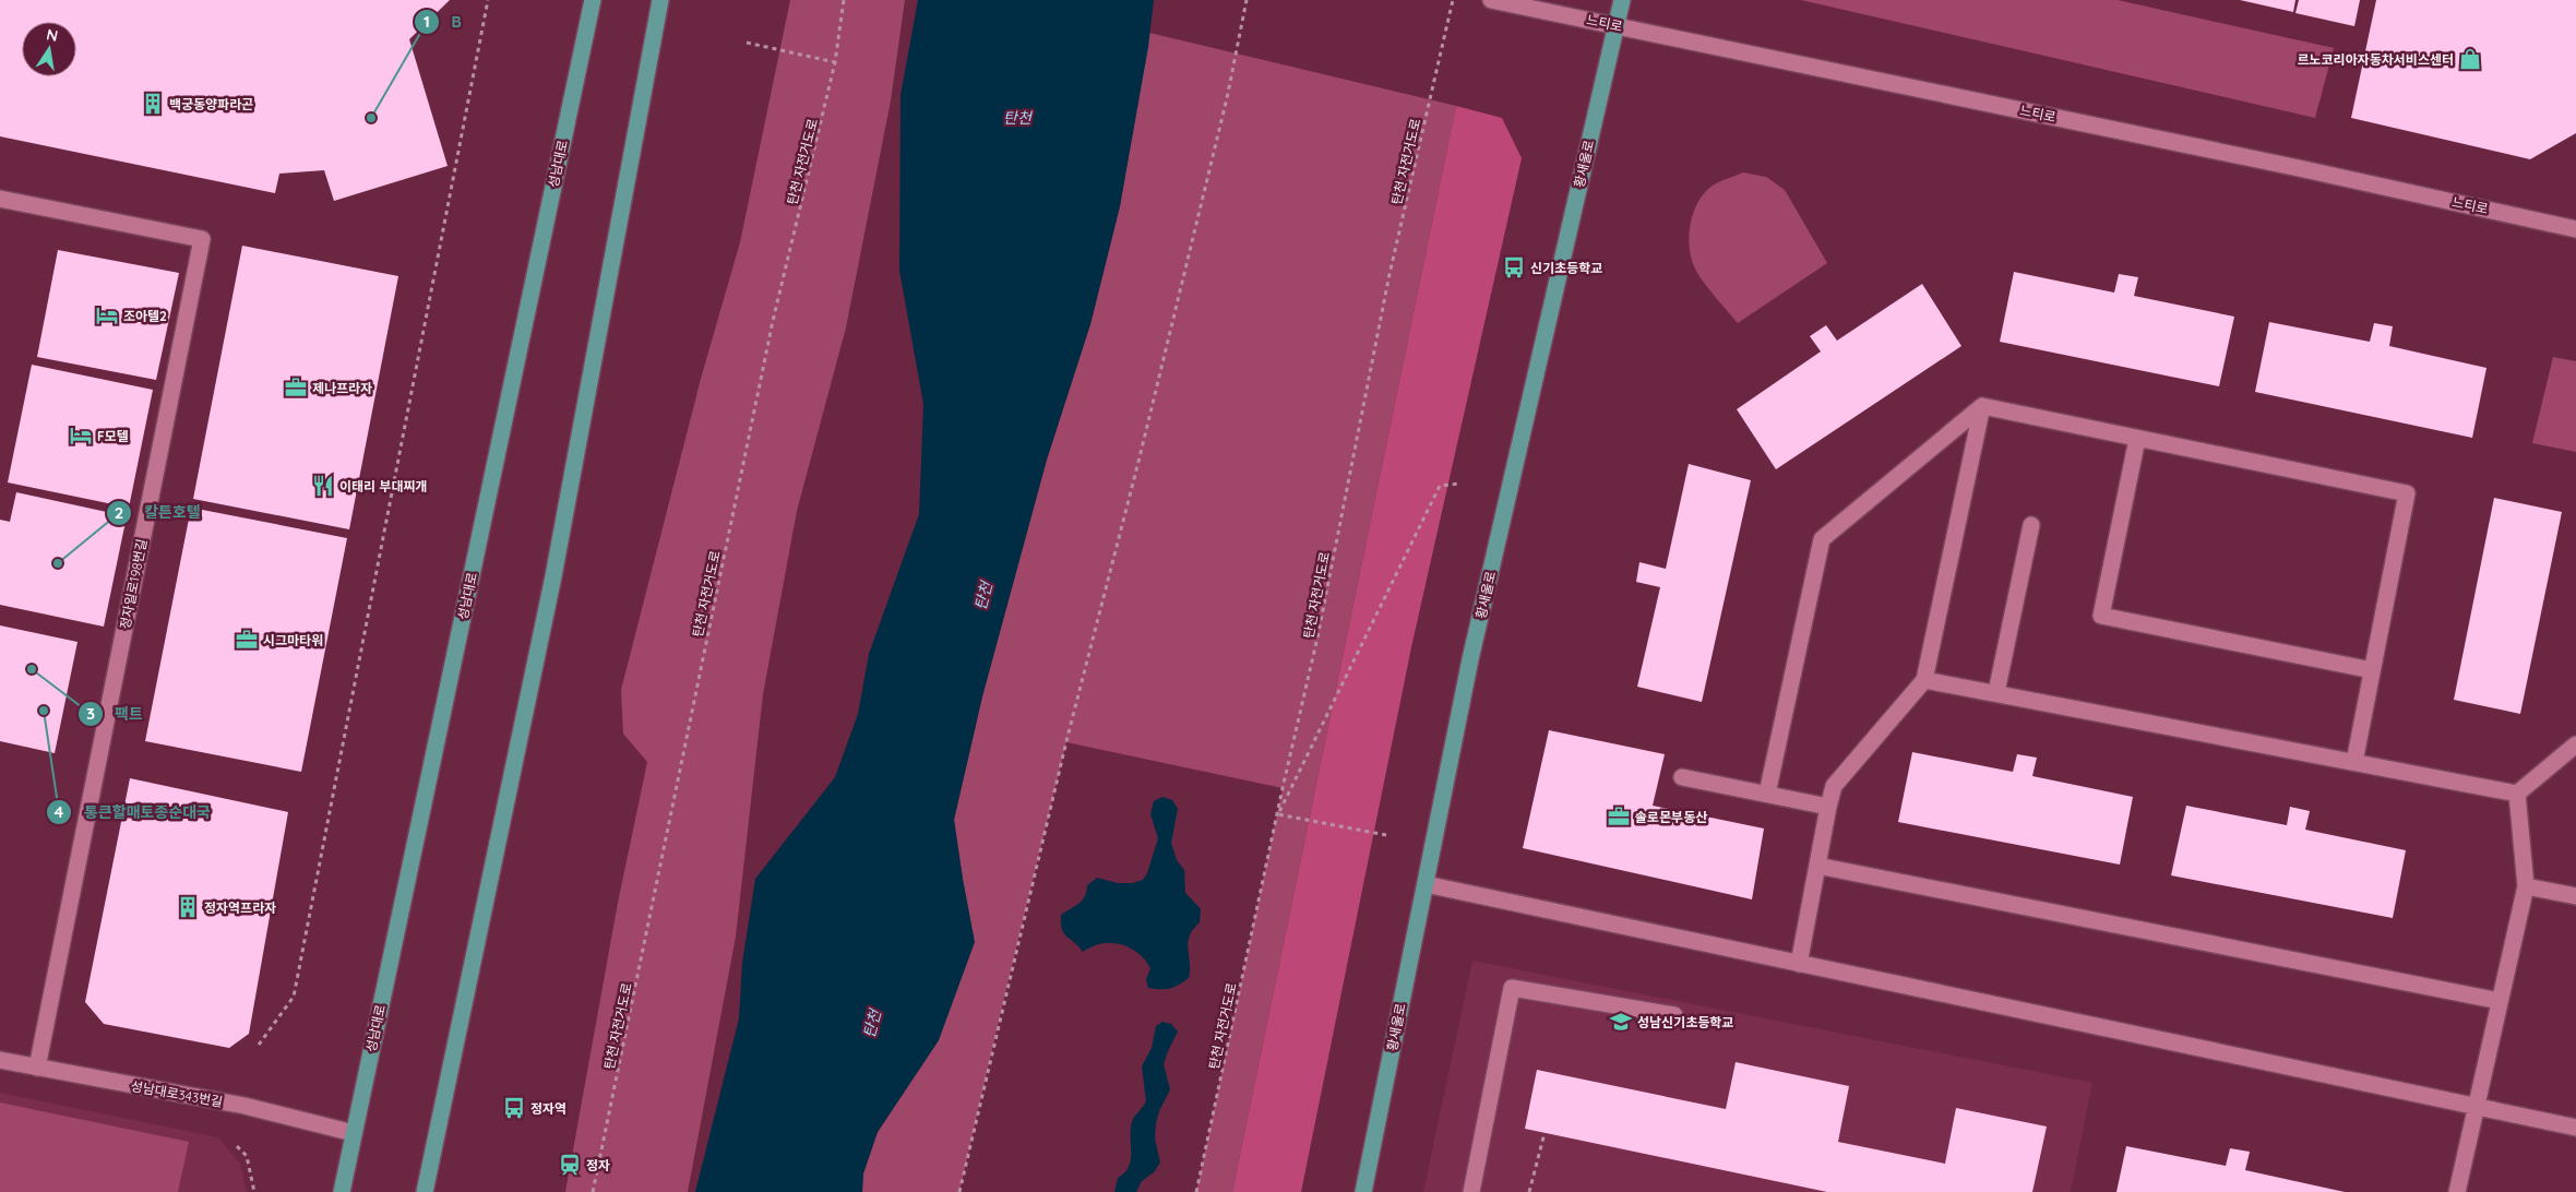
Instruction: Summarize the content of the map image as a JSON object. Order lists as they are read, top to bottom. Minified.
{"streets":{"main road":["성남대로","황새울로"],"street":["느티로","정자일로198번길","성남대로343번길"],"path":["탄천 자전거도로"]},"crossings":[["느티로","황새울로"],["성남대로","성남대로343번길"],["정자일로198번길","성남대로343번길"]],"water":["탄천"],"places":{"shop":["르노코리아자동차서비스센터"],"building":["백궁동양파라곤","정자역프라자"],"other":["B","칼튼호텔","팩트","통큰할매토종순대국"],"bus stop":["신기초등학교","정자역"],"hotel":["조아텔2","F모텔"],"office":["제나프라자","시그마타워","솔로몬부동산"],"restaurant":["이태리 부대찌개"],"school or university":["성남신기초등학교"],"station":["정자"]},"north":"top"}
